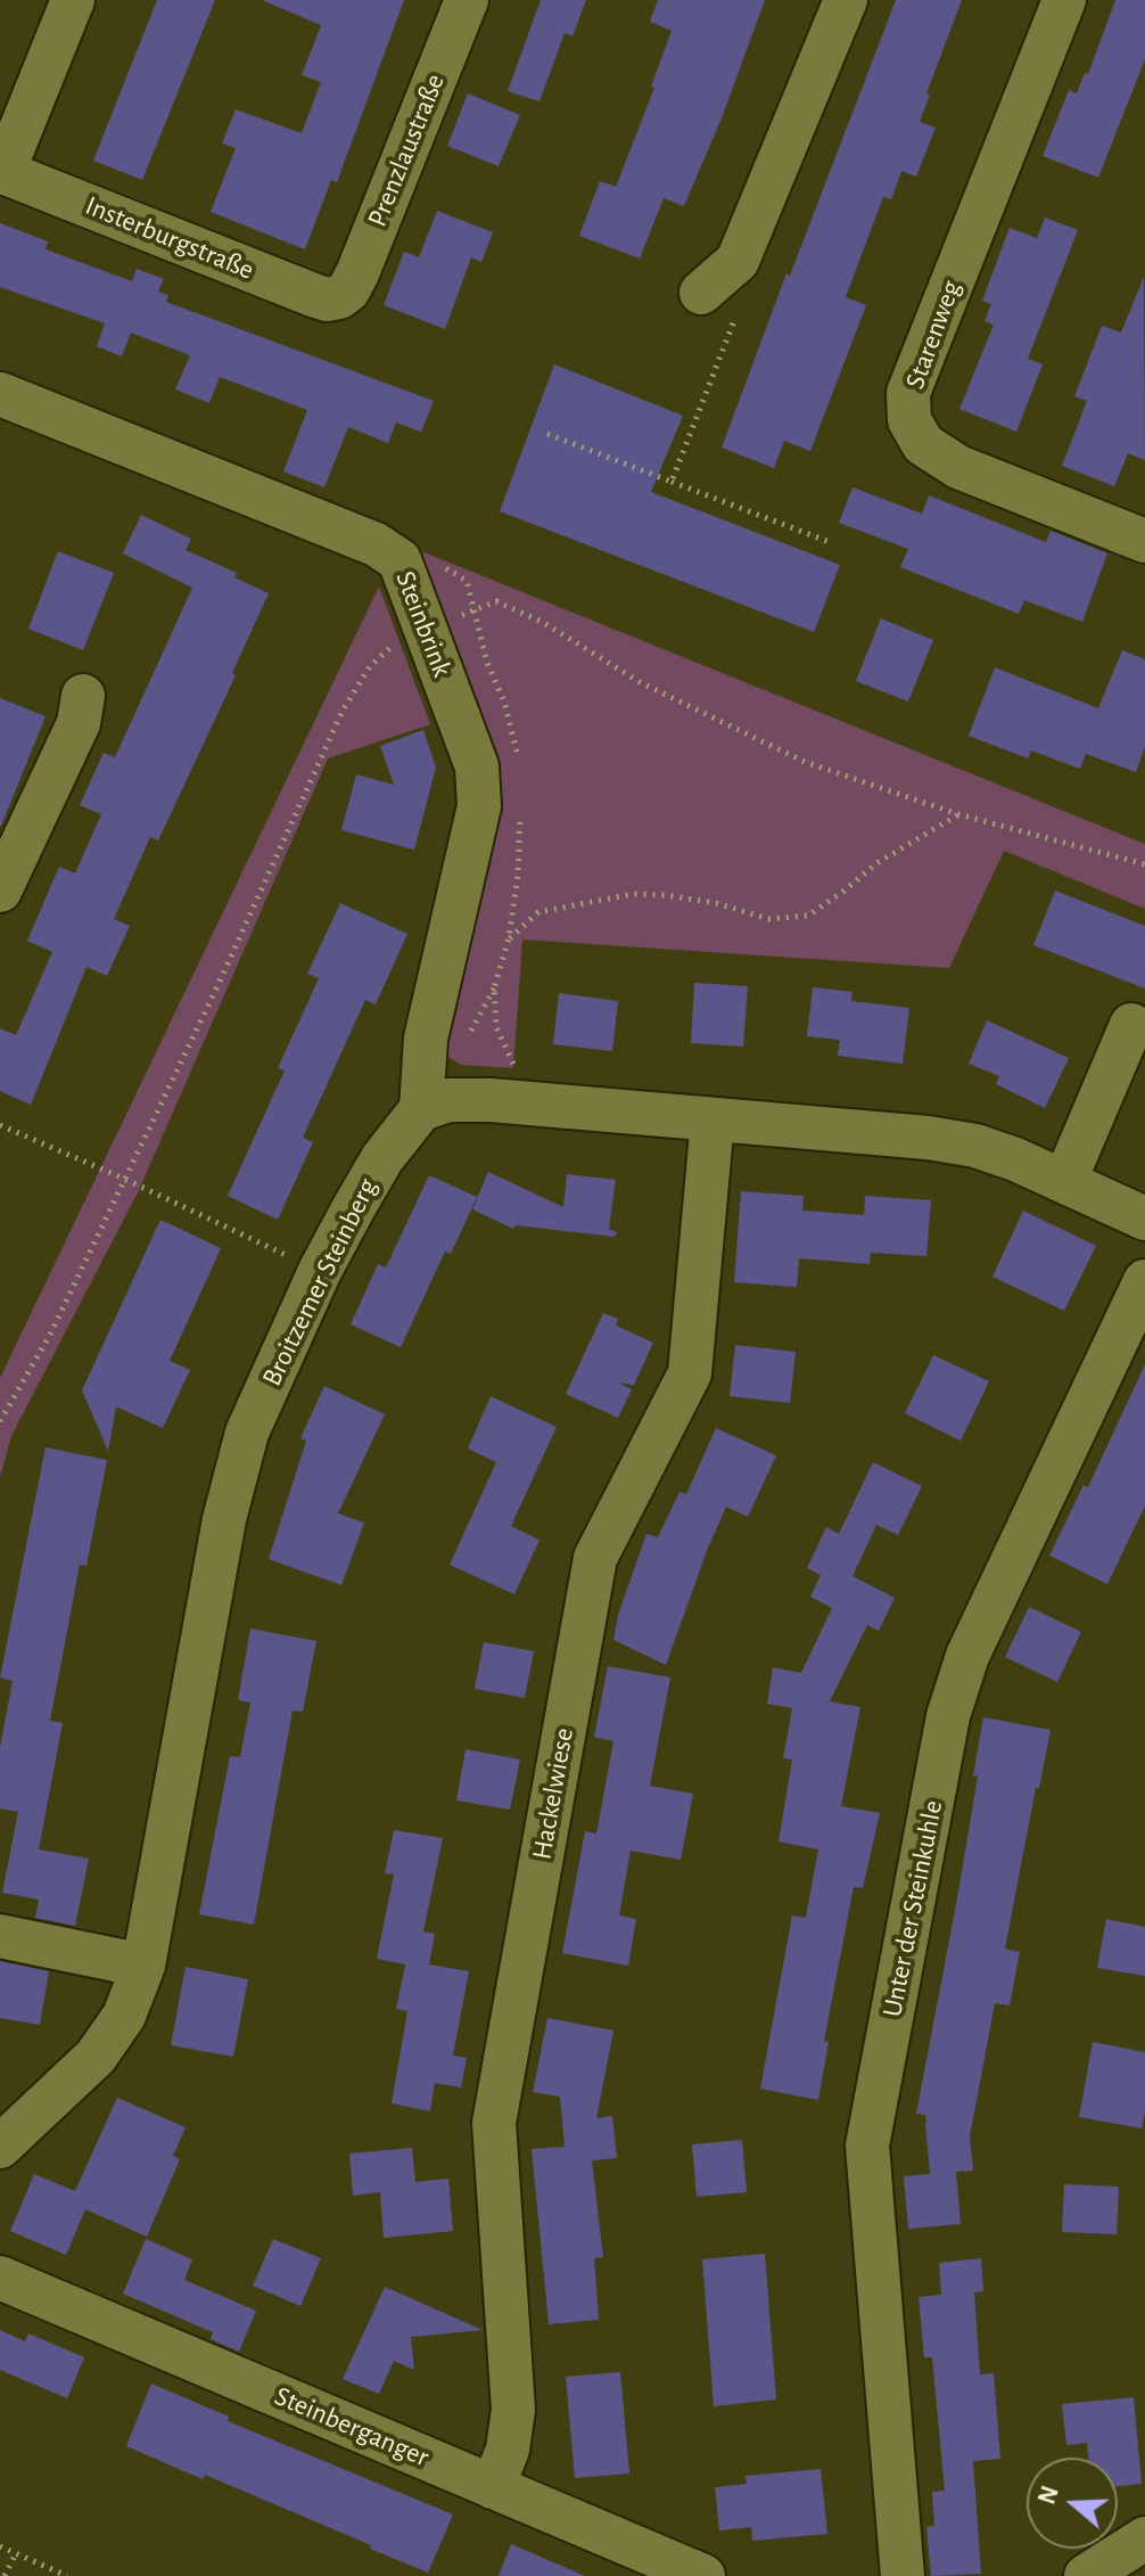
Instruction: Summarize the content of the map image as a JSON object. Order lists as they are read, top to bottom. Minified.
{"streets":{"street":["Prenzlaustraße","Insterburgstraße","Starenweg","Steinbrink","Broitzemer Steinberg","Hackelwiese","Unter der Steinkuhle","Steinberganger"]},"crossings":[["Prenzlaustraße","Insterburgstraße"],["Steinbrink","Broitzemer Steinberg"],["Hackelwiese","Steinberganger"]],"north":"left"}
